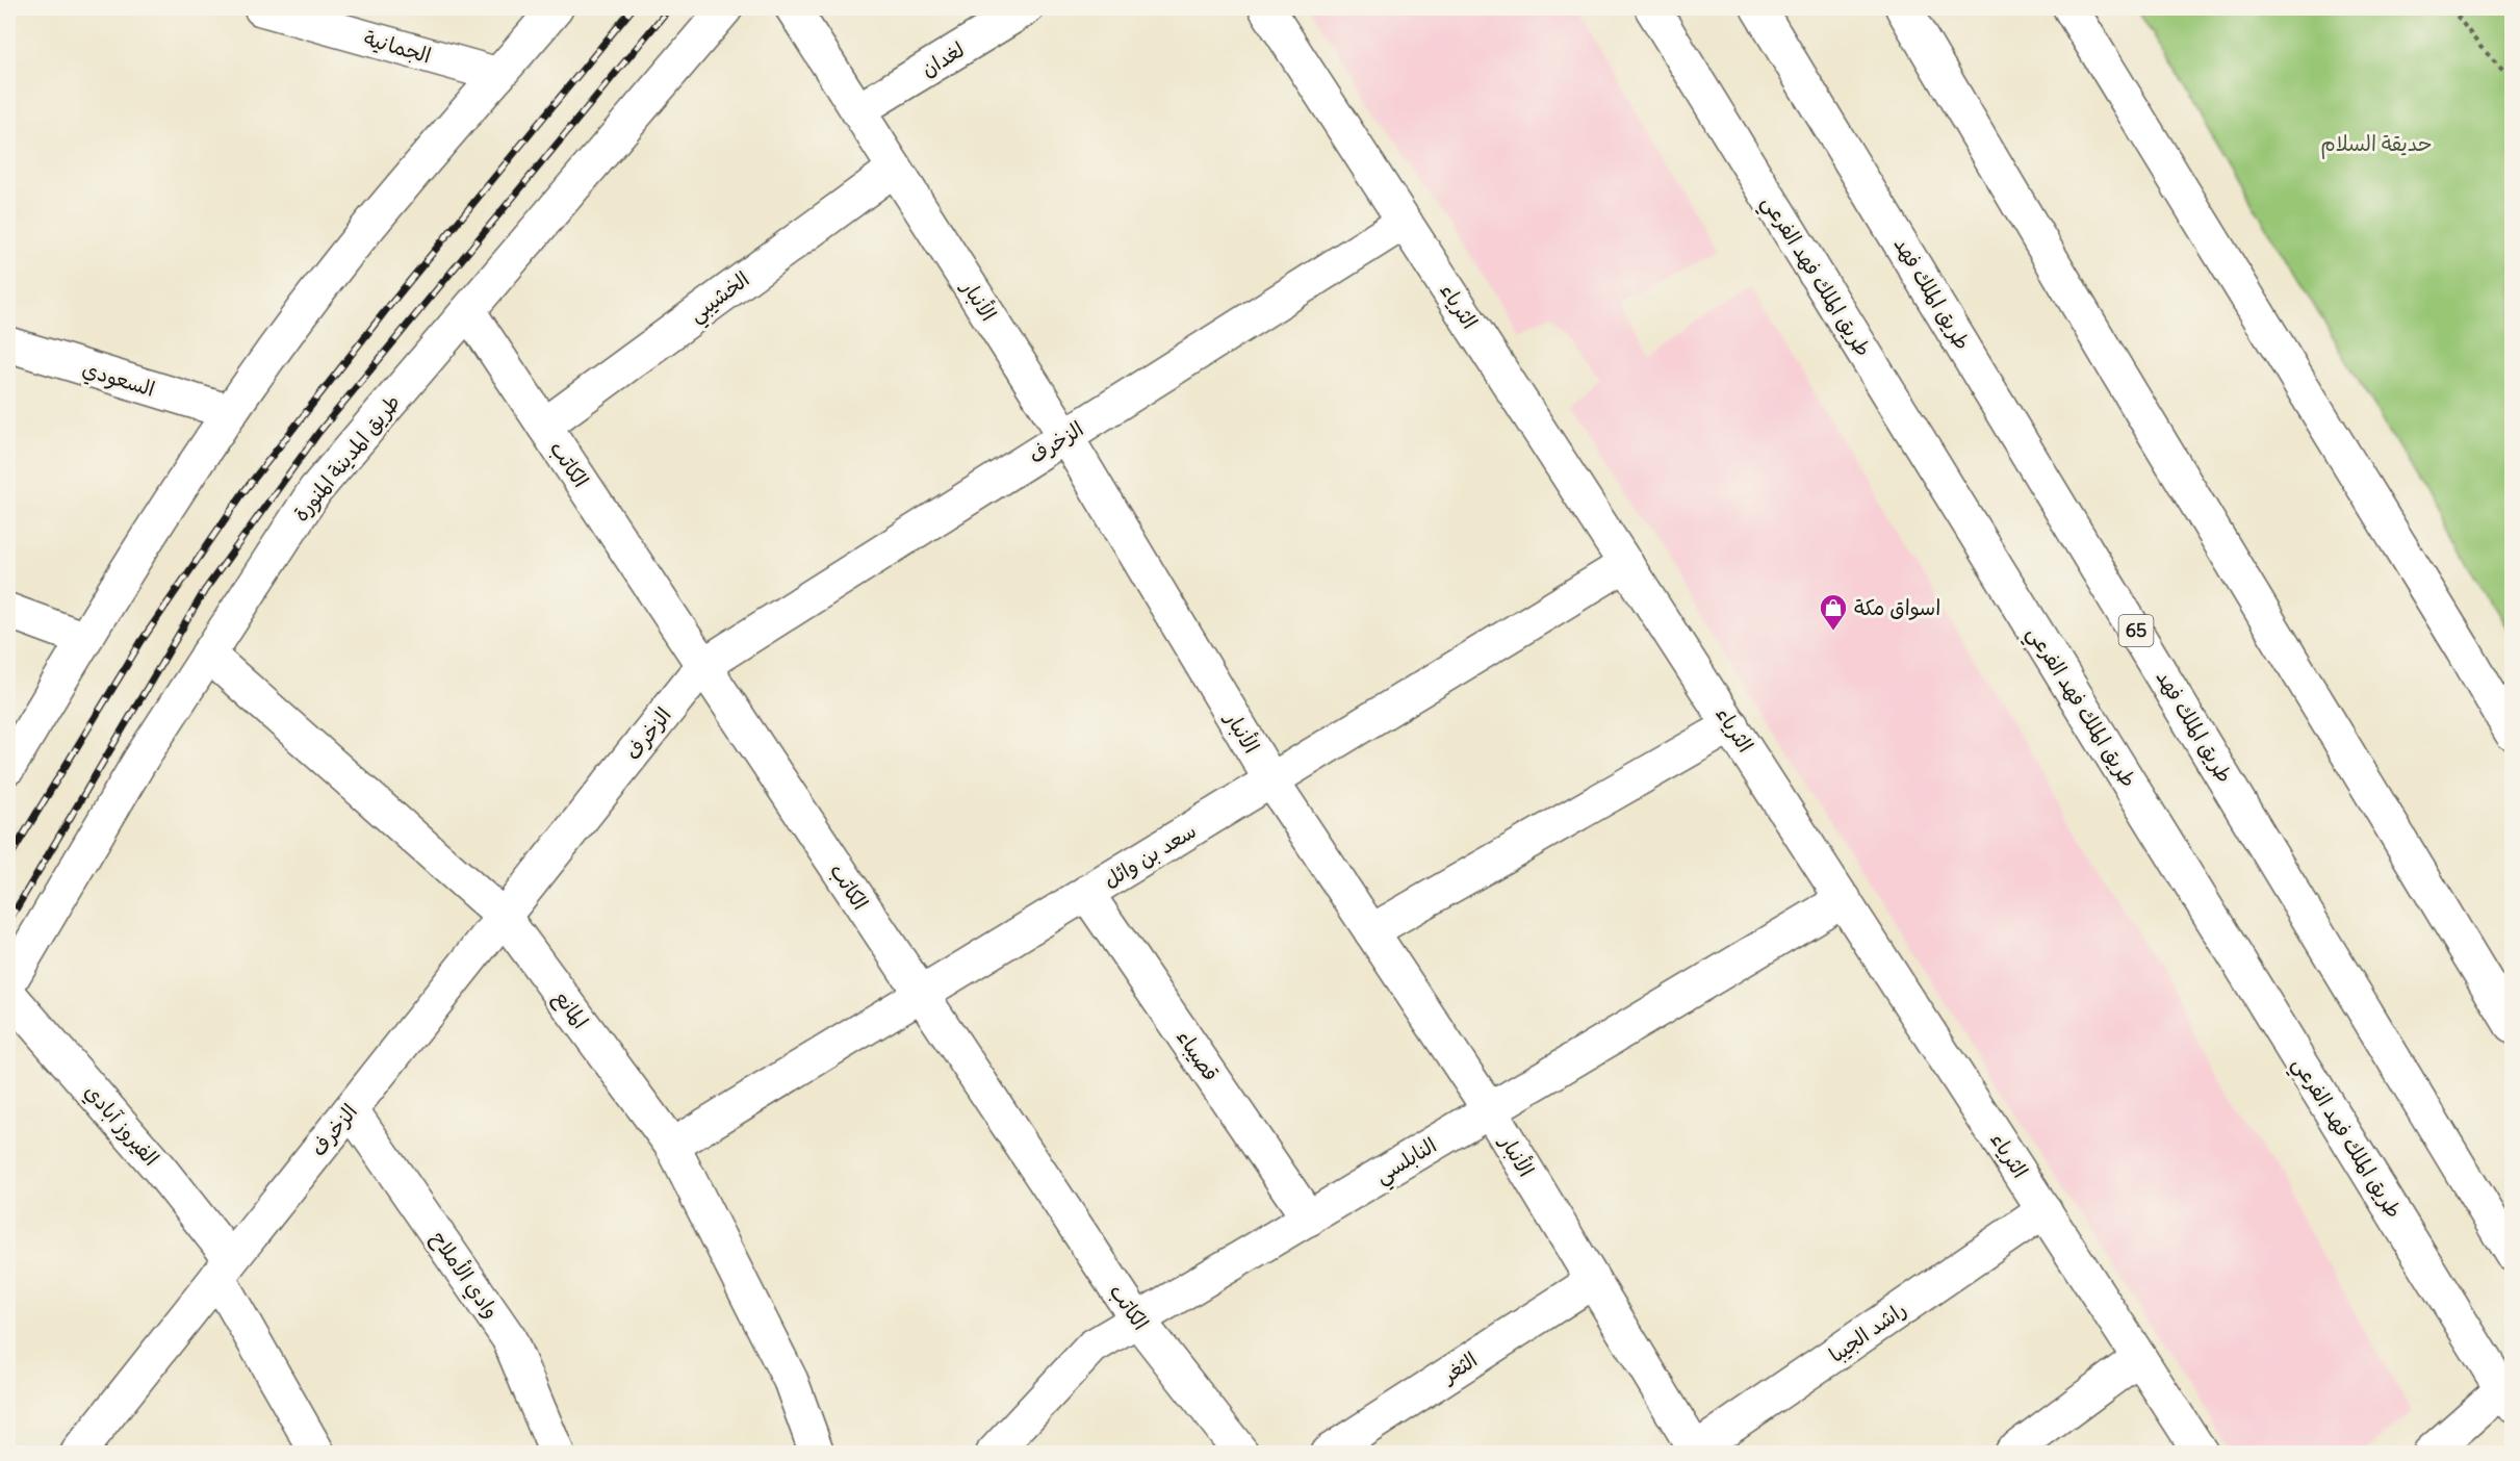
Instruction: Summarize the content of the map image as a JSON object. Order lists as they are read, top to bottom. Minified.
{"streets":{"main road":["الجمانية","لغدان","طريق الملك فهد الفرعي","طريق الملك فهد","الخشيبي","الأنبار","الثرياء","السعودي","الزخرف","طريق المدينة المنورة","الكاتب","65","سعد بن وائل","المانع","قصيباء","الفيروز آبادي","النابلسي","وادي الأملاح","راشد الجيبا","الثغر"]},"crossings":[["لغدان","الأنبار"],["الخشيبي","الأنبار"],["الخشيبي","الكاتب"],["الأنبار","الزخرف"],["الأنبار","سعد بن وائل"],["الأنبار","النابلسي"],["الأنبار","راشد الجيبا"],["الأنبار","الثغر"],["الثرياء","الزخرف"],["الثرياء","سعد بن وائل"],["الثرياء","النابلسي"],["الثرياء","راشد الجيبا"],["الزخرف","الكاتب"],["الزخرف","المانع"],["الزخرف","الفيروز آبادي"],["الزخرف","وادي الأملاح"],["طريق المدينة المنورة","الكاتب"],["طريق المدينة المنورة","المانع"],["الكاتب","سعد بن وائل"],["الكاتب","النابلسي"],["سعد بن وائل","المانع"],["سعد بن وائل","قصيباء"],["قصيباء","النابلسي"]],"parks":["حديقة السلام"],"places":{"shop":["اسواق مكة"]}}
